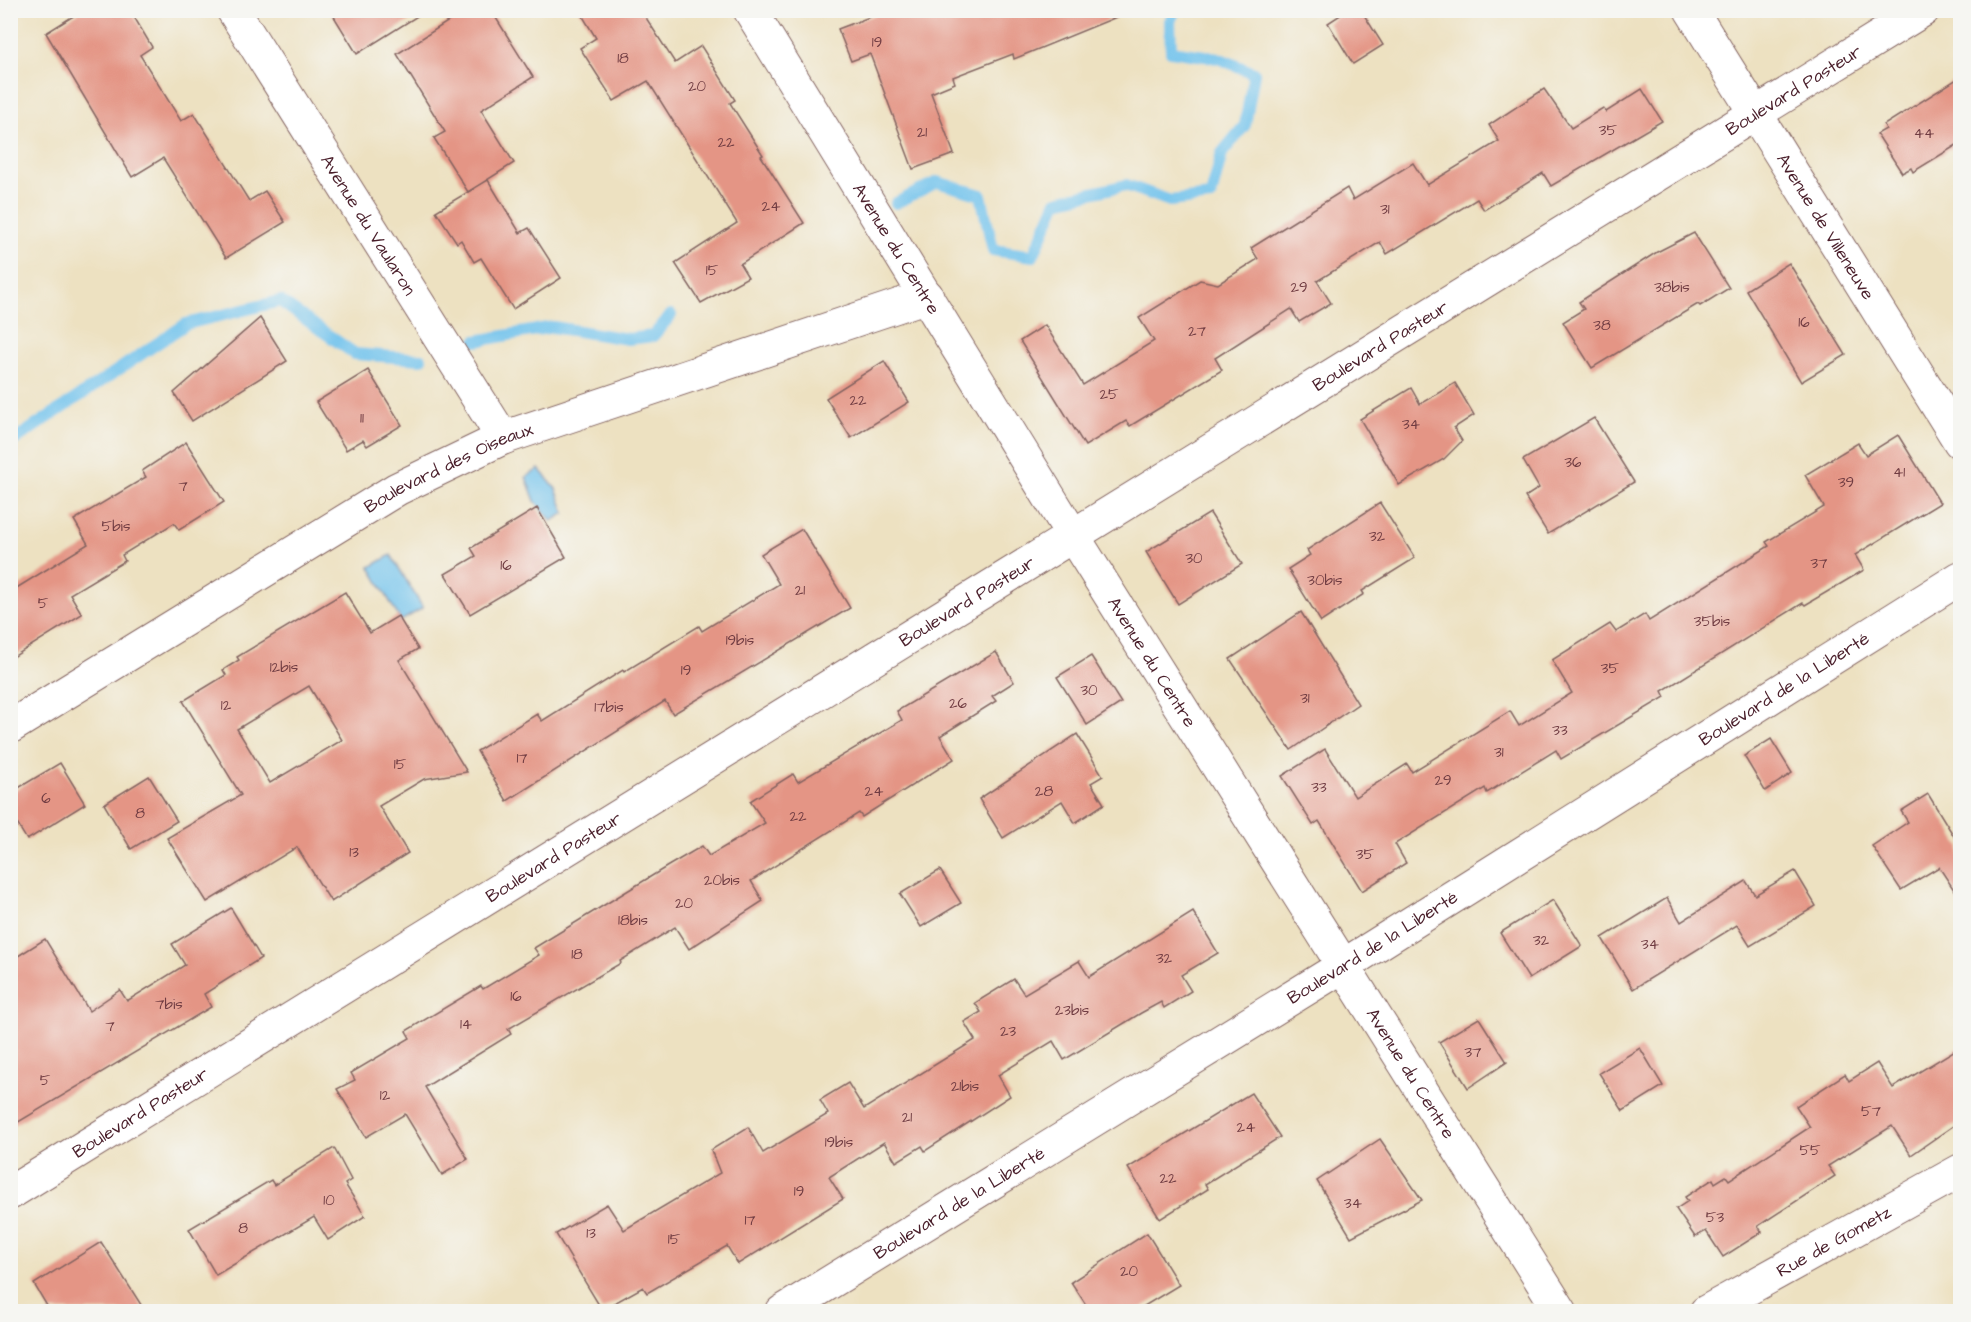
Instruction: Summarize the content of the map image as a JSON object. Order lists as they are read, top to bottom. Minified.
{"streets":{"street":["Boulevard Pasteur","Avenue du Vaularon","Avenue de Villeneuve","Avenue du Centre","Boulevard des Oiseaux","Boulevard de la Liberté","Rue de Gometz"]},"crossings":[["Boulevard Pasteur","Avenue de Villeneuve"],["Boulevard Pasteur","Avenue du Centre"],["Avenue du Vaularon","Boulevard des Oiseaux"],["Avenue du Centre","Boulevard des Oiseaux"],["Avenue du Centre","Boulevard de la Liberté"]],"house_numbers":["19","18","20","35","21","44","22","24","31","15","29","38bis","16","38","27","25","22","11","34","36","41","39","7","5bis","32","30","37","16","30bis","21","5","35bis","19bis","12bis","35","19","30","31","26","12","17bis","33","31","17","15","29","33","24","28","6","8","22","13","35","20bis","20","18bis","32","34","18","32","16","7bis","23bis","14","7","23","37","5","21bis","12","57","21","24","19bis","55","22","19","10","34","53","17","8","13","15","20"]}
